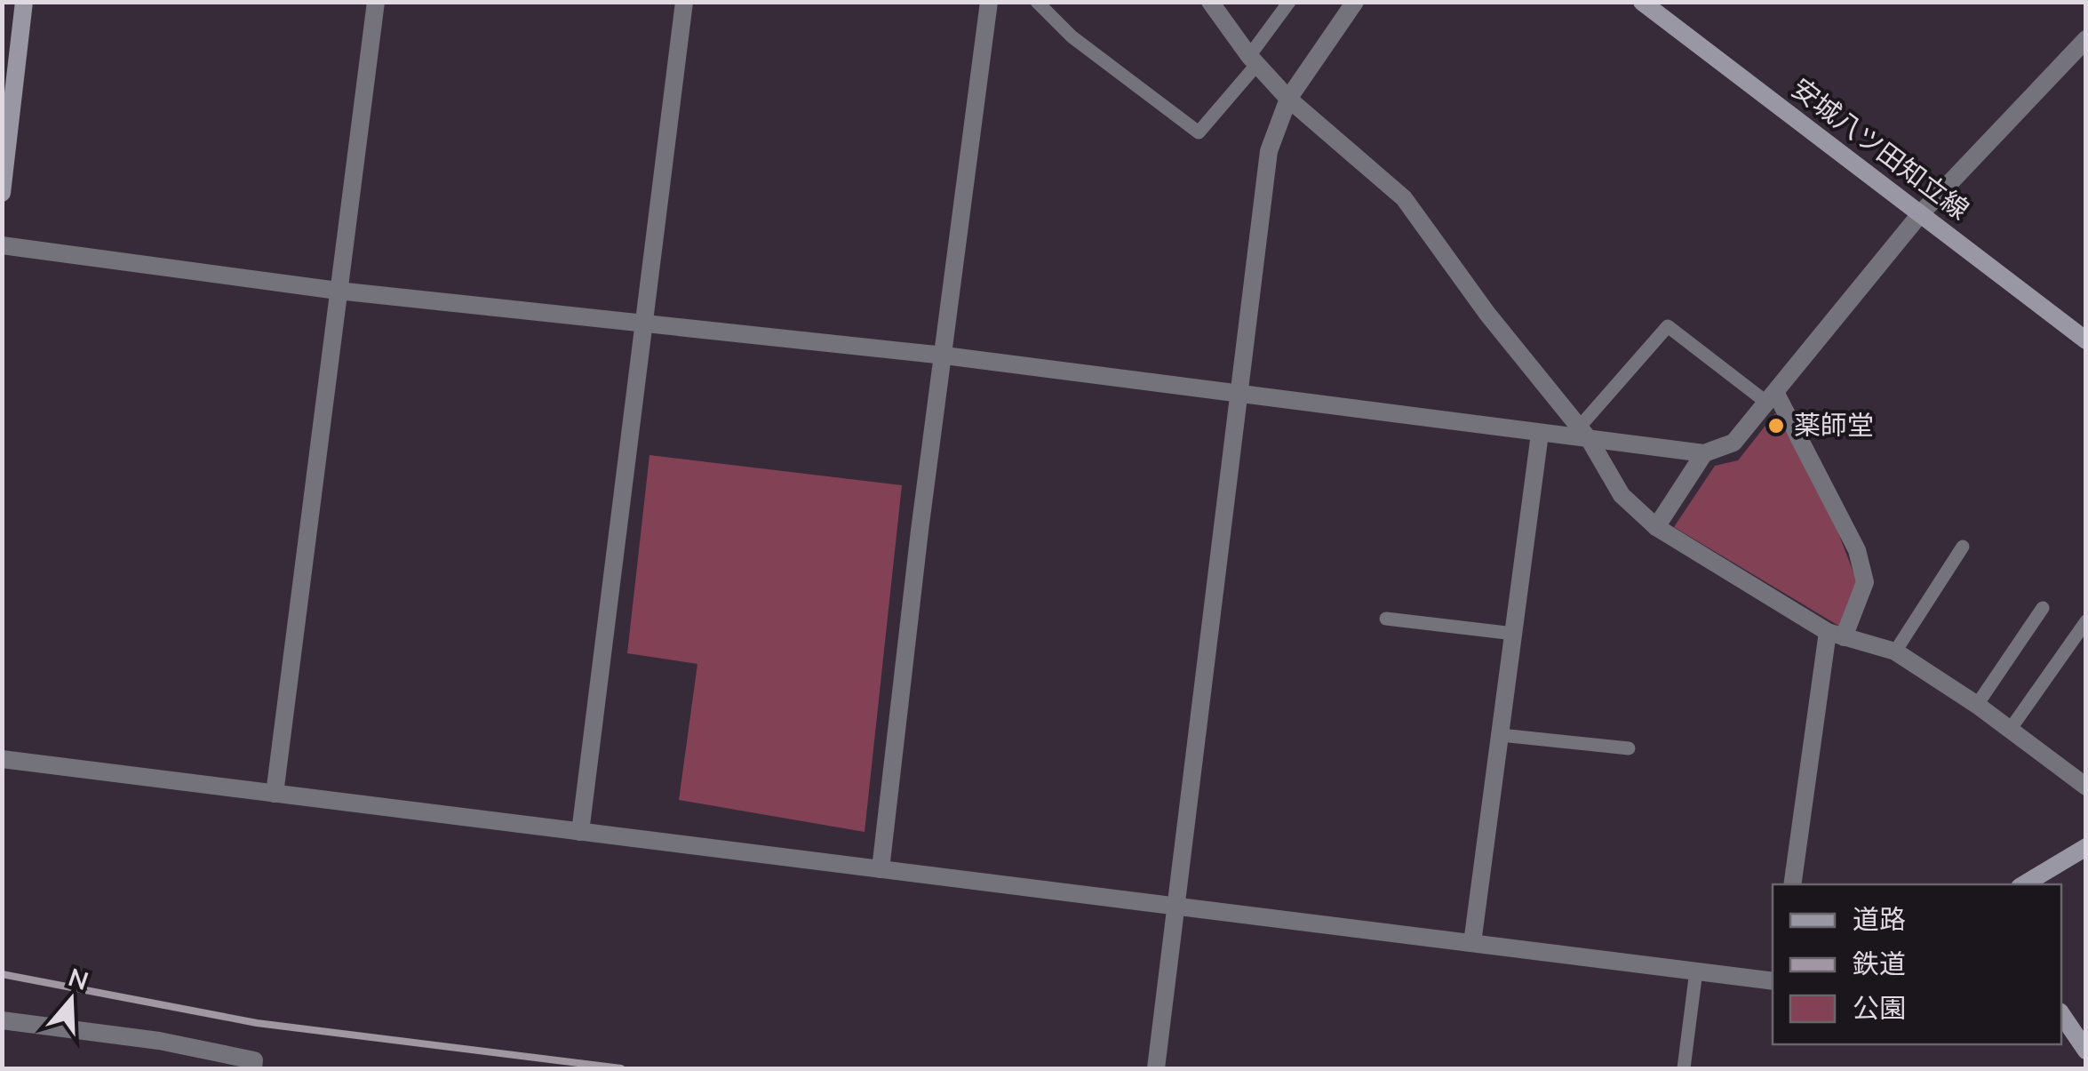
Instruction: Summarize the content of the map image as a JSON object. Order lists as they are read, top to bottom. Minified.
{"streets":{"main road":["安城八ツ田知立線"]},"places":["薬師堂"],"legend":["道路","鉄道","公園"],"north":"top"}
